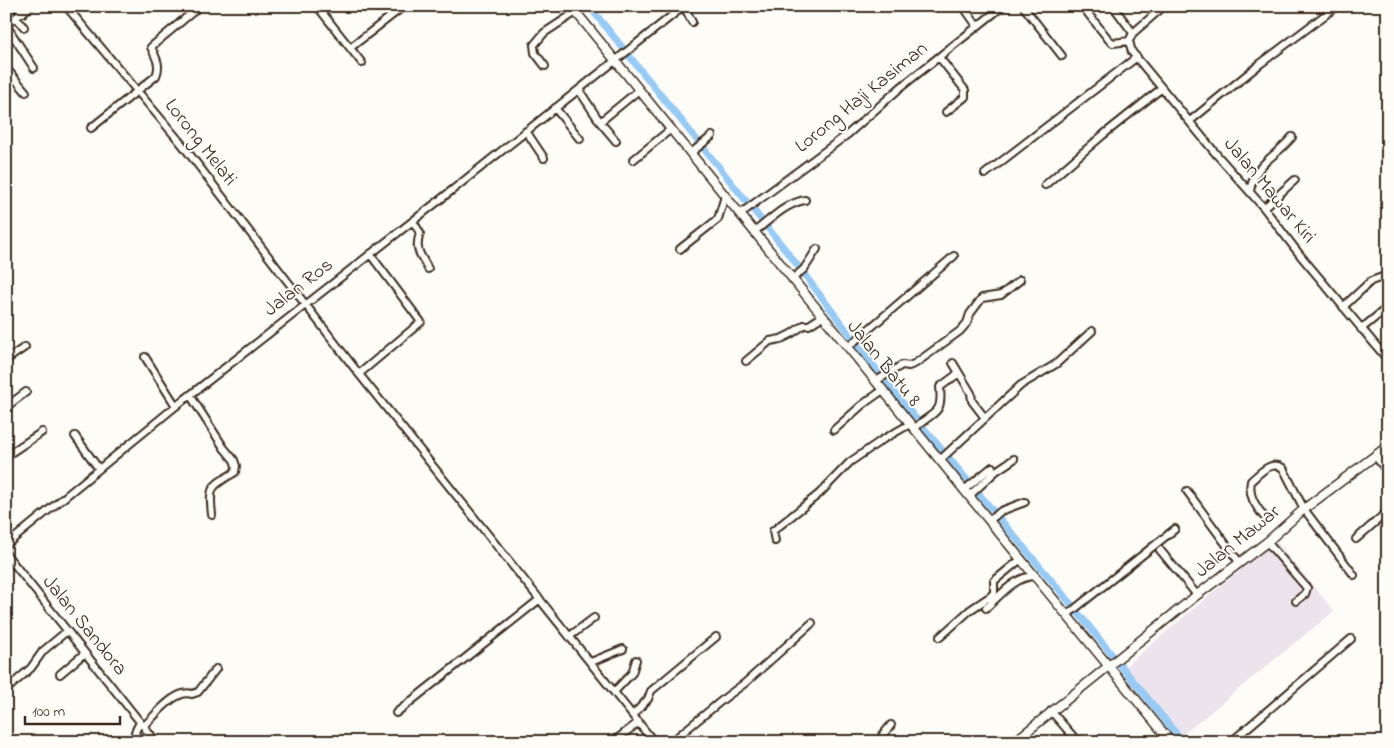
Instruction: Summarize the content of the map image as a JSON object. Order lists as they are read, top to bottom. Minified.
{"streets":{"street":["Lorong Haji Kasiman","Lorong Melati","Jalan Mawar Kiri","Jalan Ros","Jalan Batu 8","Jalan Mawar","Jalan Sandora"]},"crossings":[["Lorong Haji Kasiman","Jalan Batu 8"],["Lorong Melati","Jalan Ros"],["Jalan Ros","Jalan Batu 8"],["Jalan Batu 8","Jalan Mawar"]],"scale_bar":"100 m"}
